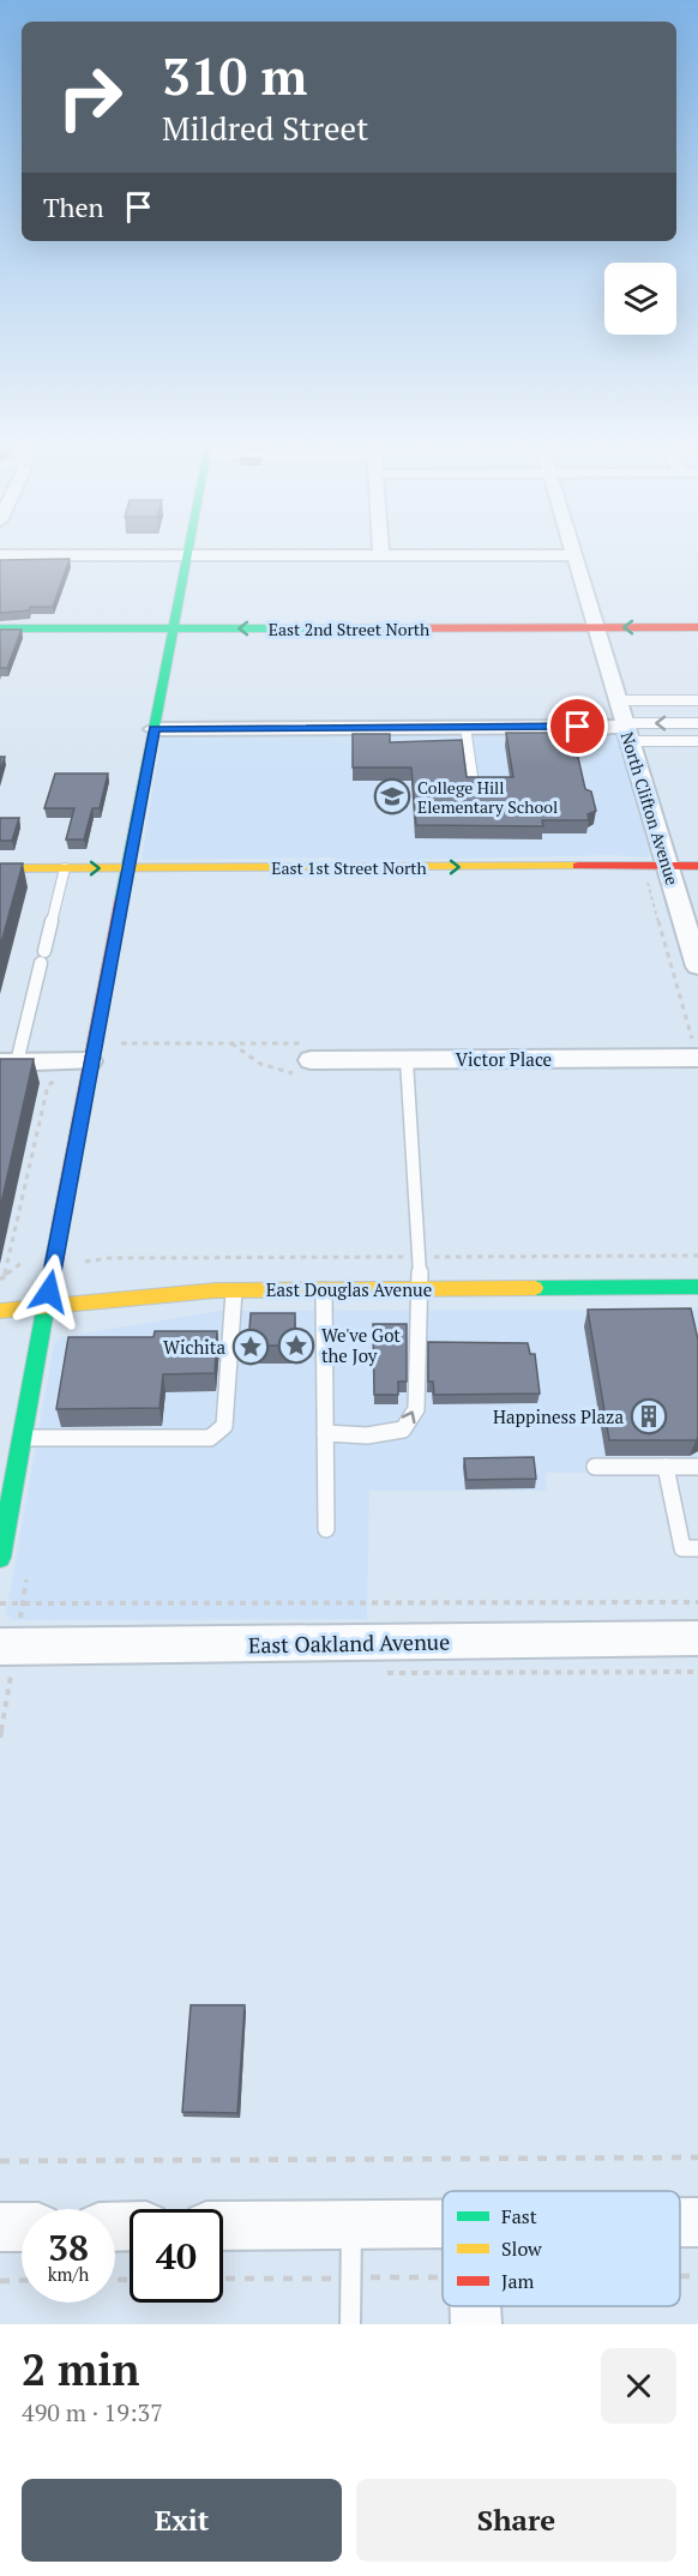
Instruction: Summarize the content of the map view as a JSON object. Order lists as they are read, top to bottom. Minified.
{"streets":{"street":["East 2nd Street North","North Clifton Avenue","East 1st Street North","Victor Place","East Douglas Avenue","East Oakland Avenue"]},"crossings":[["East 2nd Street North","North Clifton Avenue"],["North Clifton Avenue","East 1st Street North"]],"places":{"school or university":["College Hill Elementary School"],"place":["We've Got the Joy","Wichita"],"building":["Happiness Plaza"]},"legend":["Fast","Slow","Jam"],"page":{"turn":["310 m","Mildred Street"],"then":"Then","speed":"38 km/h","limit":"40","heading":["2 min","490 m · 19:37"],"buttons":["Exit","Share"]}}
